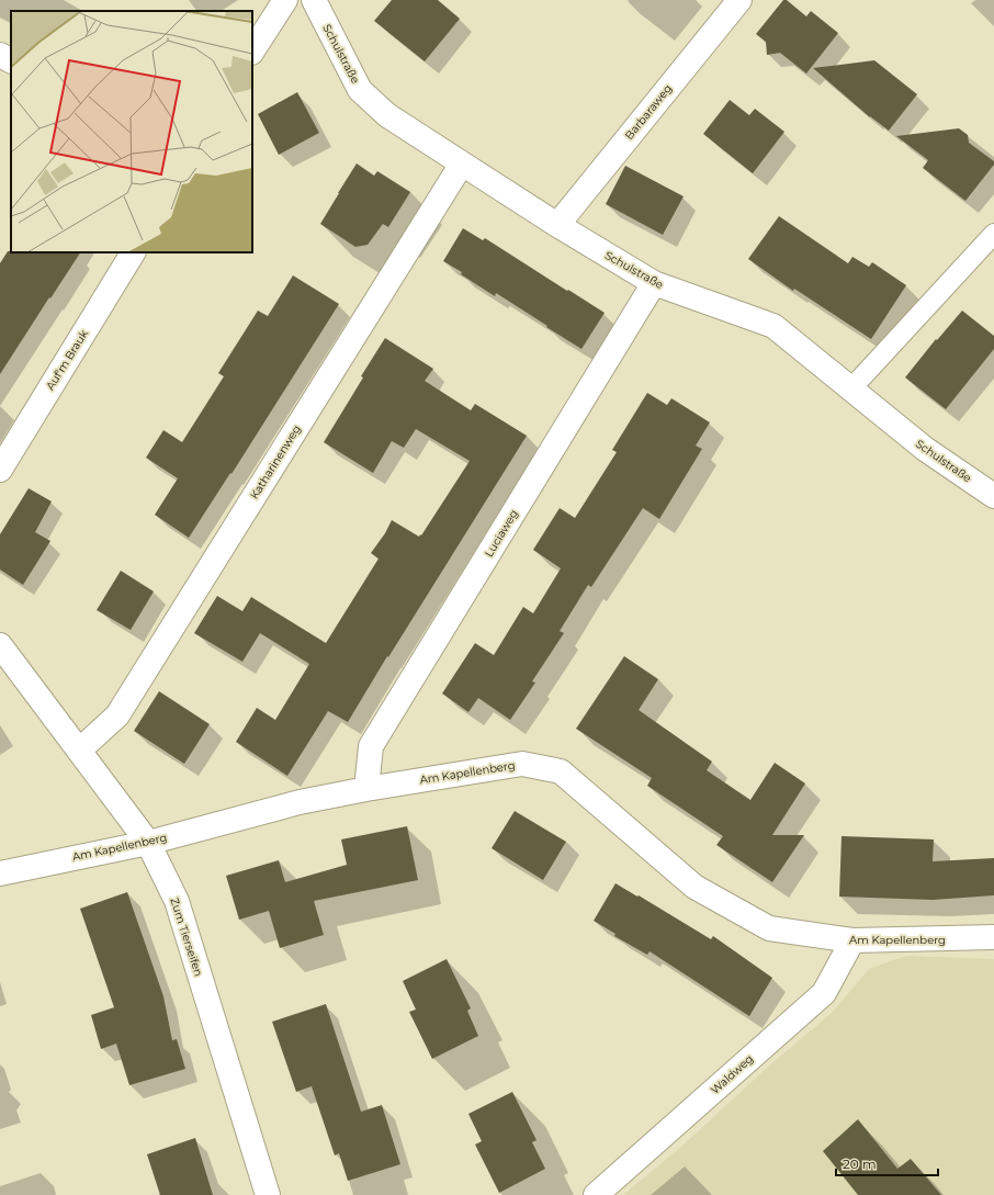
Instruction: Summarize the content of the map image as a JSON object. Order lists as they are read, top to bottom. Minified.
{"streets":{"street":["Schulstraße","Barbaraweg","Auf'm Brauk","Katharinenweg","Luciaweg","Am Kapellenberg","Zum Tierseifen","Waldweg"]},"crossings":[["Schulstraße","Barbaraweg"],["Schulstraße","Katharinenweg"],["Schulstraße","Luciaweg"],["Katharinenweg","Zum Tierseifen"],["Luciaweg","Am Kapellenberg"],["Am Kapellenberg","Zum Tierseifen"],["Am Kapellenberg","Waldweg"]],"scale_bar":"20 m"}
